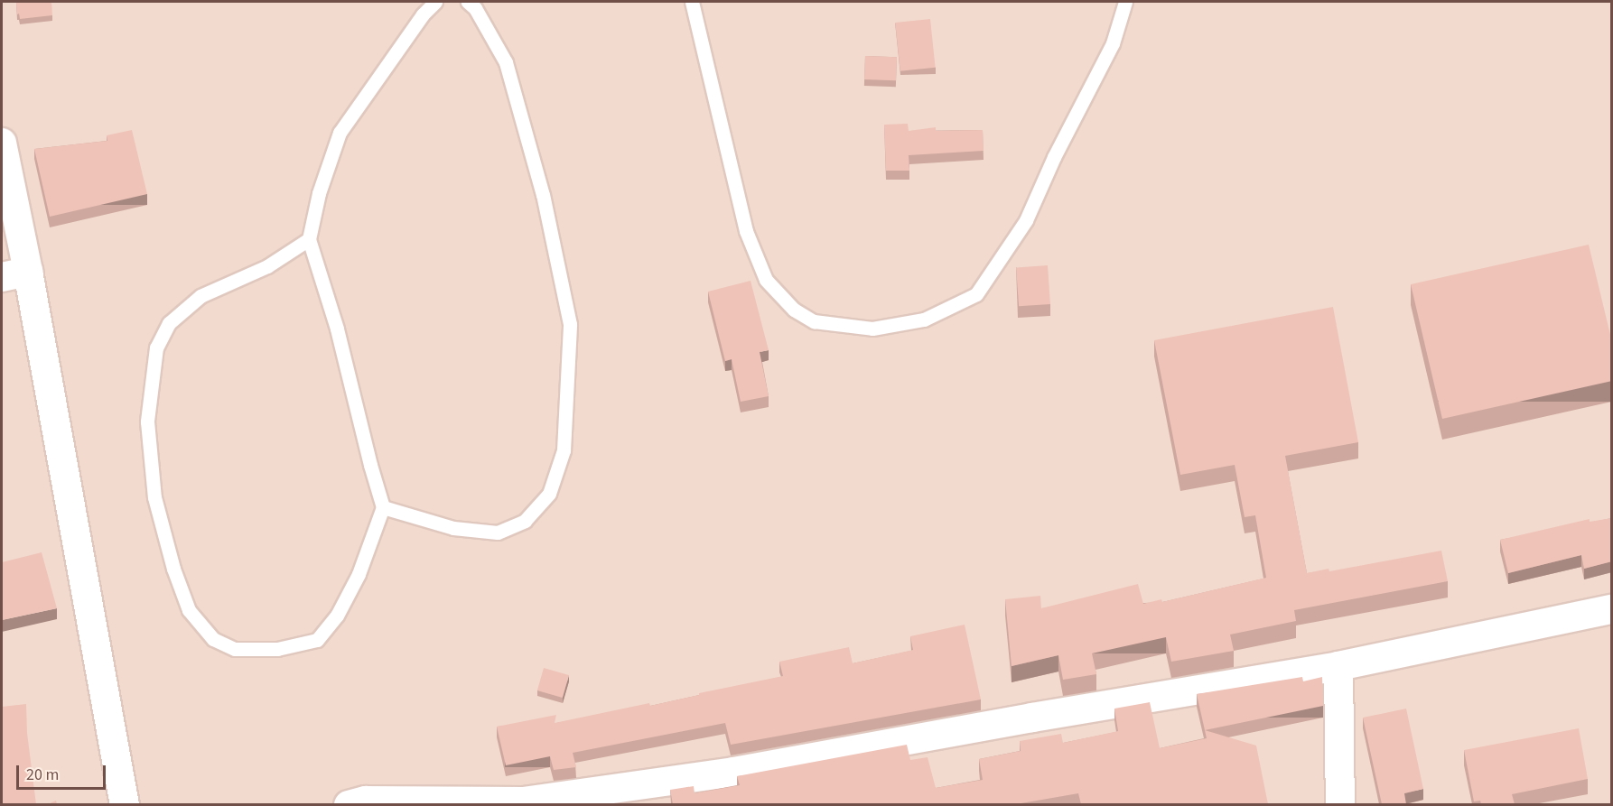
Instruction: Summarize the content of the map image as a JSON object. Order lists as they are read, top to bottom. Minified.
{"scale_bar":"20 m"}
